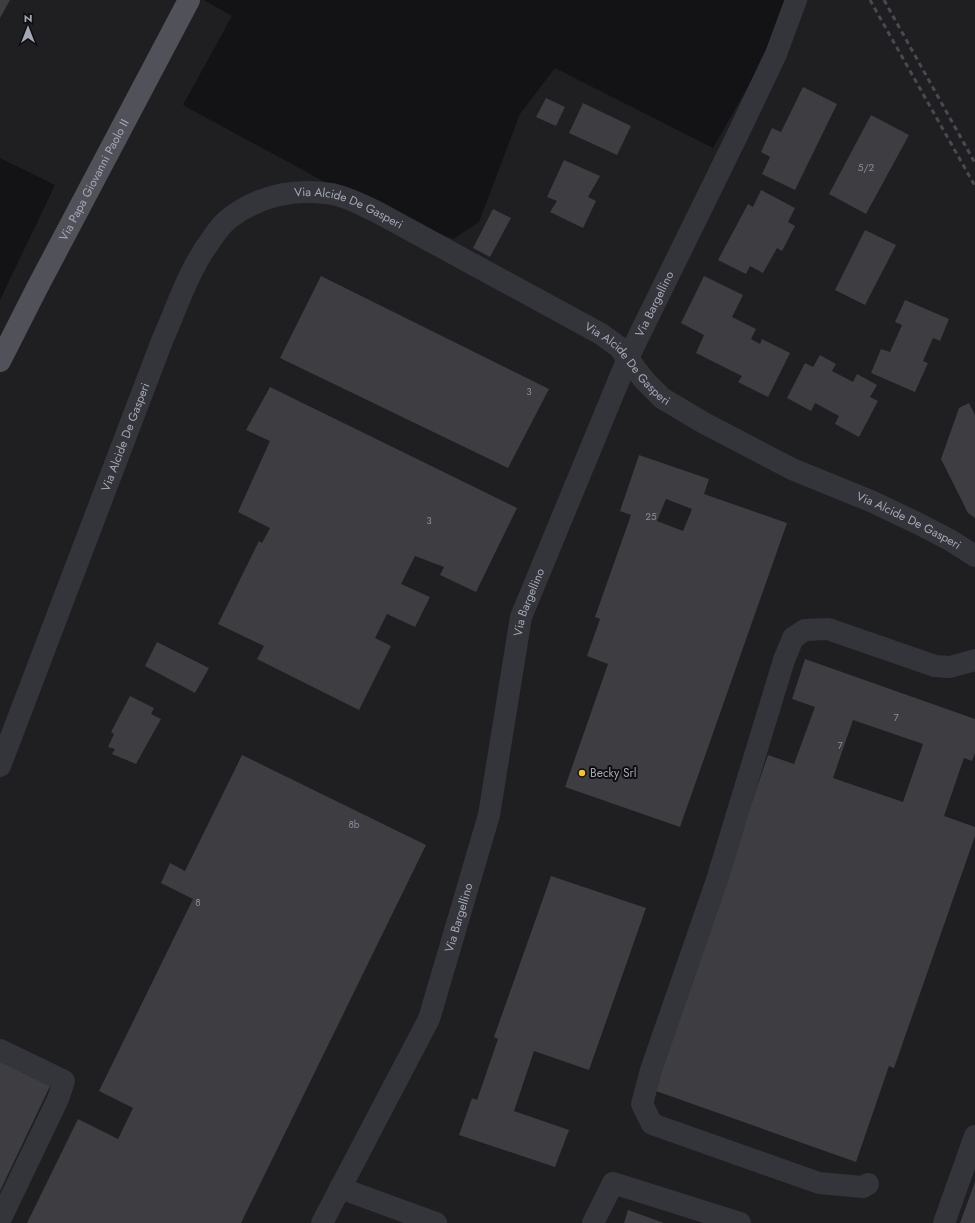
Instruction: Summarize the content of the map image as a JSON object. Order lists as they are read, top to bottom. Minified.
{"streets":{"main road":["Via Papa Giovanni Paolo II"],"street":["Via Alcide De Gasperi","Via Bargellino"]},"crossings":[["Via Alcide De Gasperi","Via Bargellino"]],"places":["Becky Srl"],"house_numbers":["5/2","3","25","3","7","7","8b","8"],"north":"top"}
